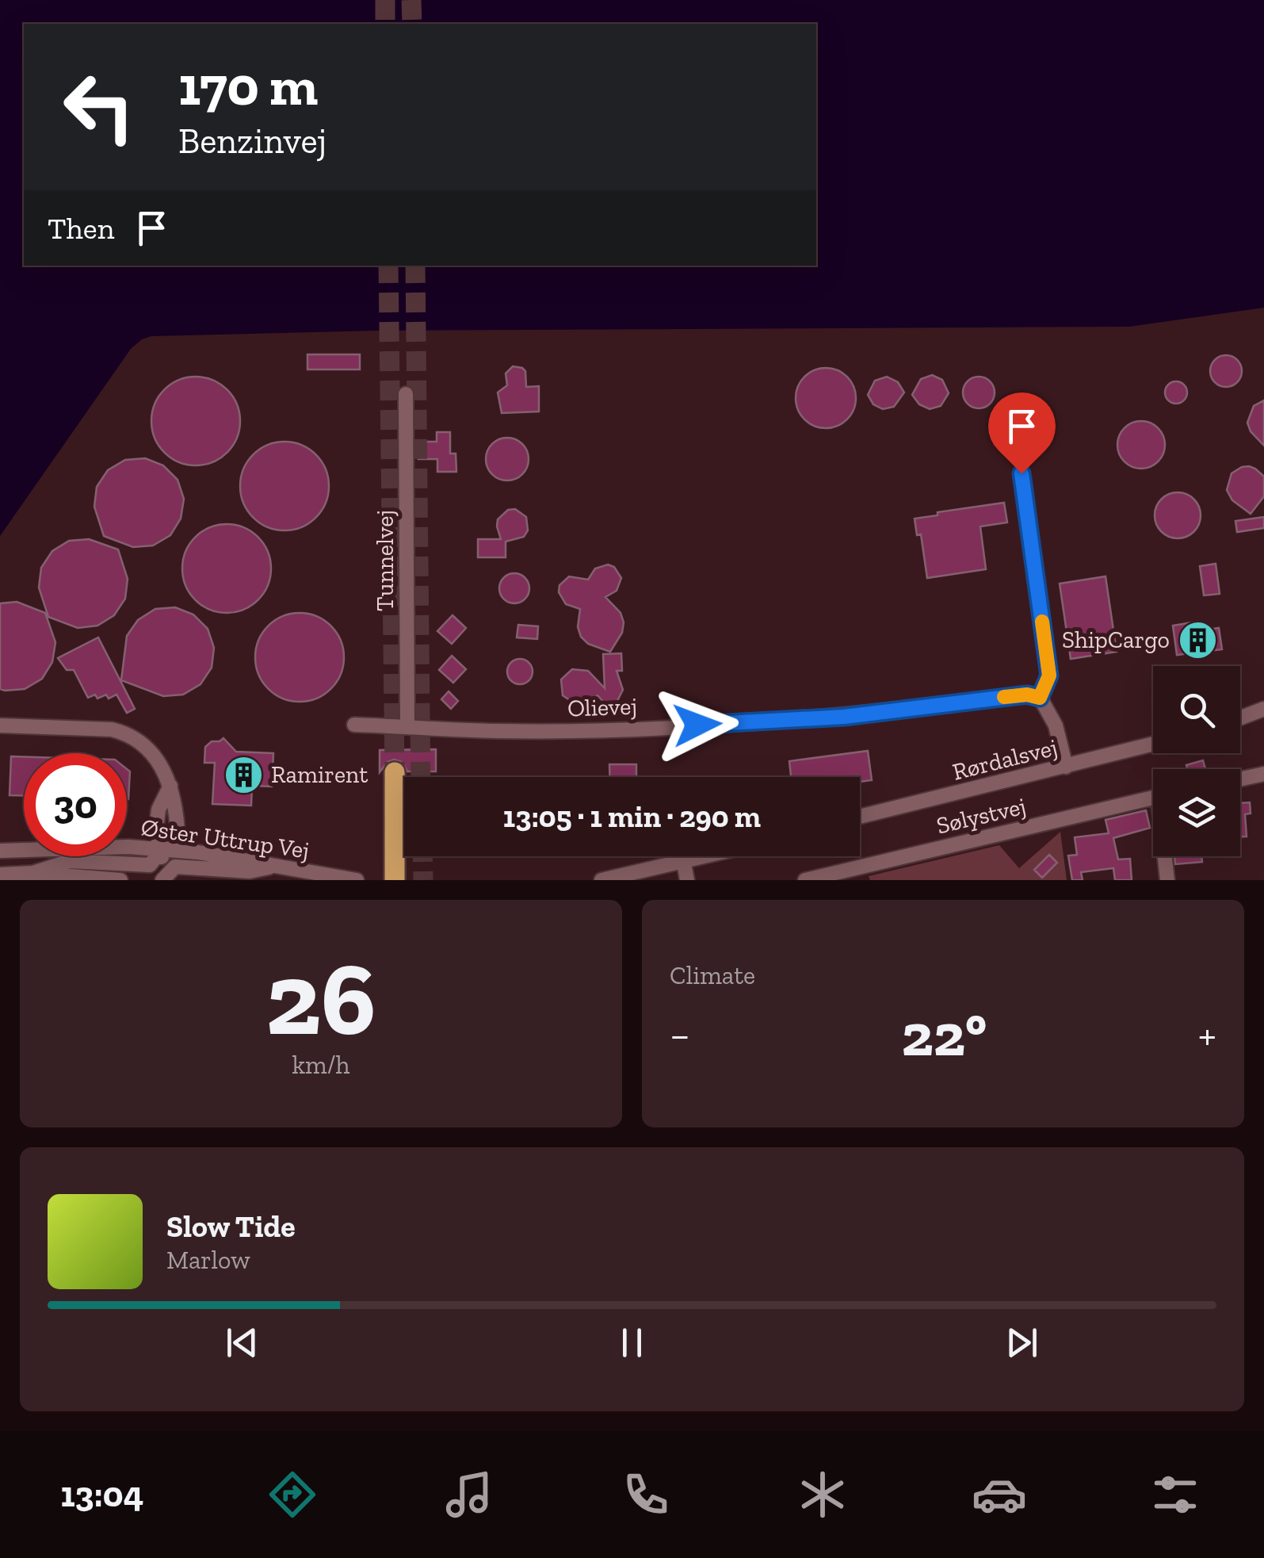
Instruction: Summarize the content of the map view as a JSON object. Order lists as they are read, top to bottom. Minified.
{"streets":{"street":["Tunnelvej","Olievej","Rørdalsvej","Sølystvej","Øster Uttrup Vej"]},"crossings":[["Tunnelvej","Olievej"]],"places":{"building":["ShipCargo","Ramirent"]},"page":{"turn":["170 m","Benzinvej"],"then":"Then","limit":"30","trip":"13:05 · 1 min · 290 m","tile":[["26","km/h"],"Climate"],"heat":["−","22°","+"],"song":["Slow Tide","Marlow"],"tabs":"13:04"}}
